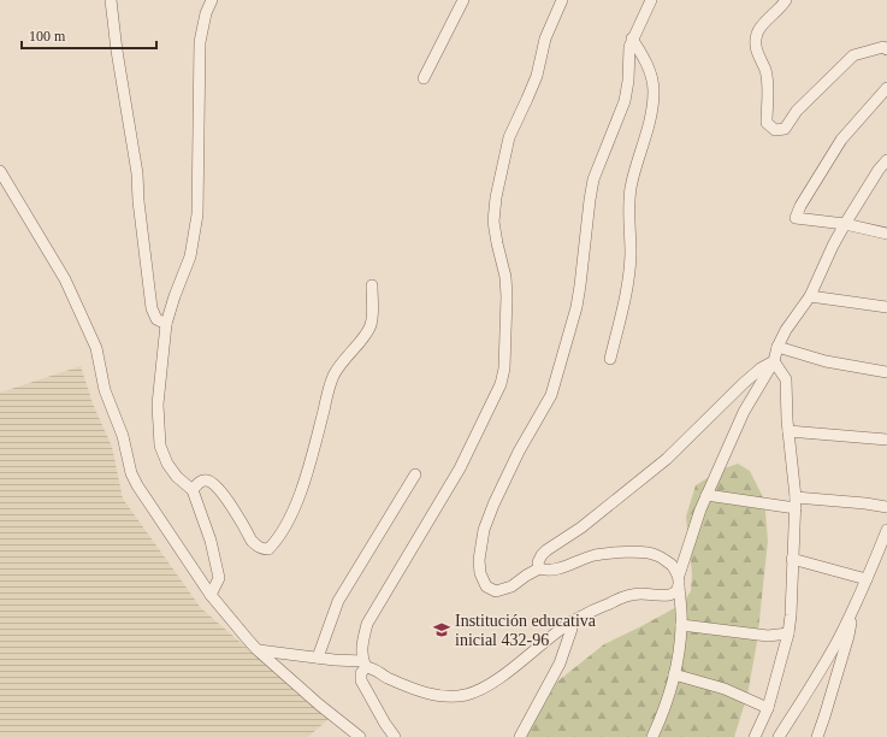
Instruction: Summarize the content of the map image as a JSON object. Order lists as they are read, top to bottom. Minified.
{"places":{"school or university":["Institución educativa inicial 432-96"]},"scale_bar":"100 m"}
